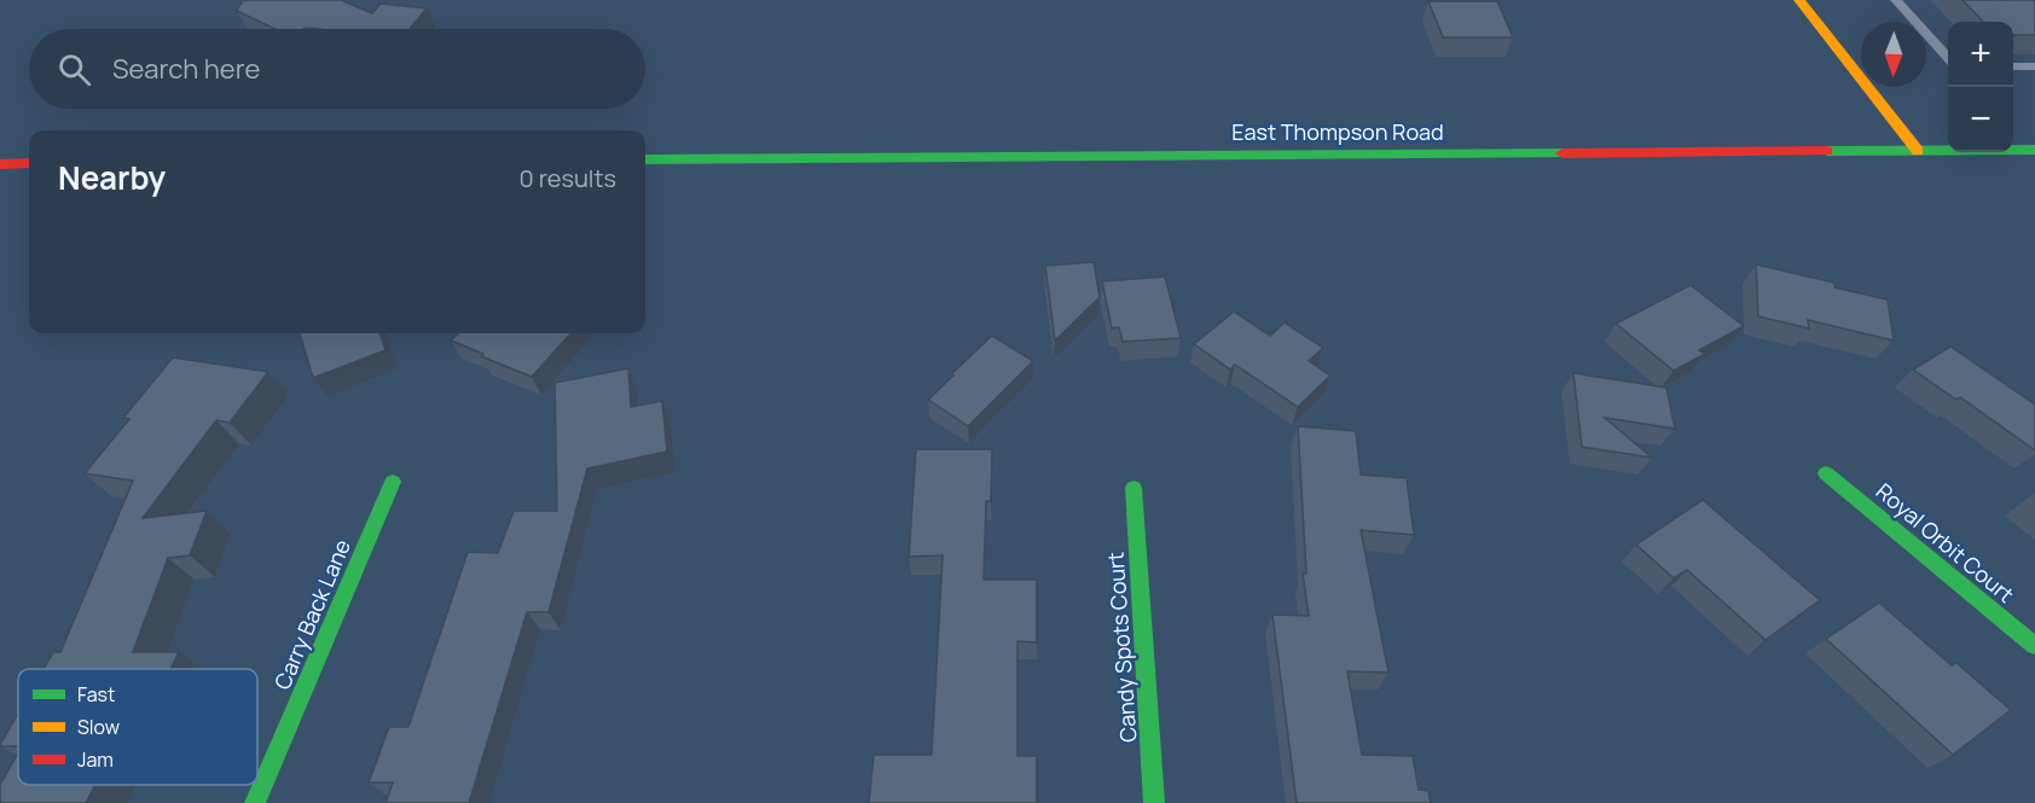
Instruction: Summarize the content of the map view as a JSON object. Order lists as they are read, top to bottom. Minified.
{"streets":{"main road":["East Thompson Road","Royal Orbit Court","Carry Back Lane","Candy Spots Court"]},"legend":["Fast","Slow","Jam"],"north":"bottom","page":{"map_buttons":["+","−"],"search":"Search here","heading":["Nearby","0 results"]}}
